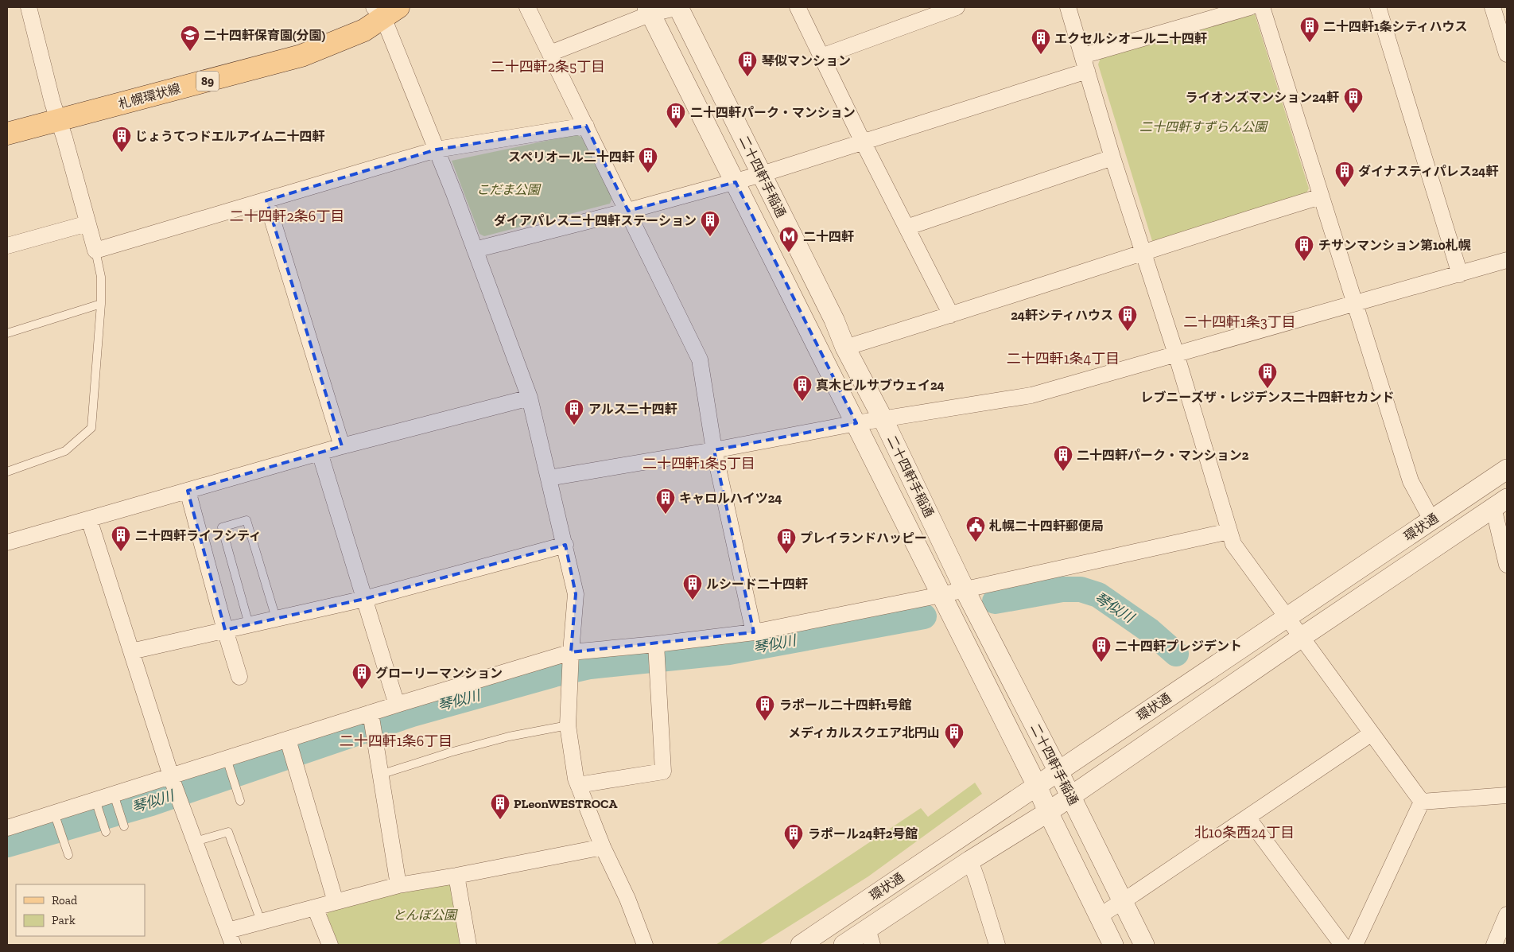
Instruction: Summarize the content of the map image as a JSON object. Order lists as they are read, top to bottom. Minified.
{"streets":{"main road":["89","札幌環状線"],"street":["二十四軒手稲通","環状通"]},"crossings":[["二十四軒手稲通","環状通"]],"districts":["二十四軒2条5丁目","二十四軒2条6丁目","二十四軒1条3丁目","二十四軒1条4丁目","二十四軒1条5丁目","二十四軒1条6丁目","北10条西24丁目"],"water":["琴似川"],"parks":["二十四軒すずらん公園","こだま公園","とんぼ公園"],"places":{"building":["二十四軒1条シティハウス","エクセルシオール二十四軒","琴似マンション","ライオンズマンション24軒","二十四軒パーク・マンション","じょうてつドエルアイム二十四軒","スペリオール二十四軒","ダイナスティパレス24軒","ダイアパレス二十四軒ステーション","チサンマンション第10札幌","24軒シティハウス","レブニーズザ・レジデンス二十四軒セカンド","真木ビルサブウェイ24","アルス二十四軒","二十四軒パーク・マンション2","キャロルハイツ24","二十四軒ライフシティ","プレイランドハッピー","ルシード二十四軒","二十四軒プレジデント","グローリーマンション","ラポール二十四軒1号館","メディカルスクエア北円山","PLeonWESTROCA","ラポール24軒2号館"],"school or university":["二十四軒保育園(分園)"],"metro station":["二十四軒"],"public building":["札幌二十四軒郵便局"]},"legend":["Road","Park"]}
